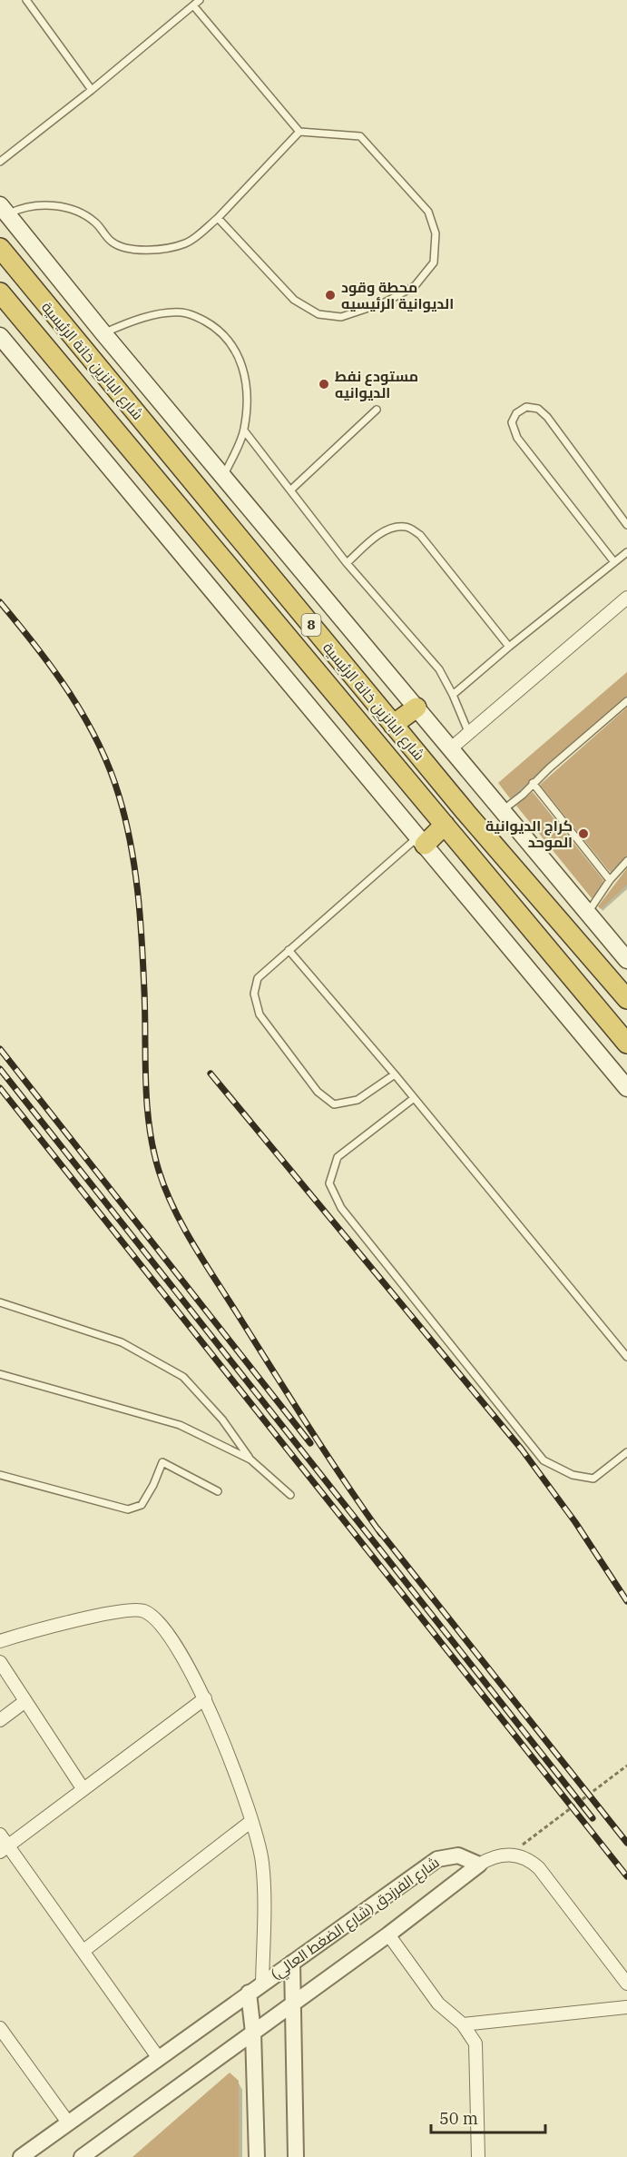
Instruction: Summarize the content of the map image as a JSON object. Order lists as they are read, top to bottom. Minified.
{"streets":{"highway":["شارع البانزين خانة الرئيسية","8"],"street":["شارع الفرزدق (شارع الضغط العالي)"]},"places":["محطة وقود الديوانية الرئيسيه","مستودع نفط الديوانيه","كراج الديوانية الموحد"],"scale_bar":"50 m"}
